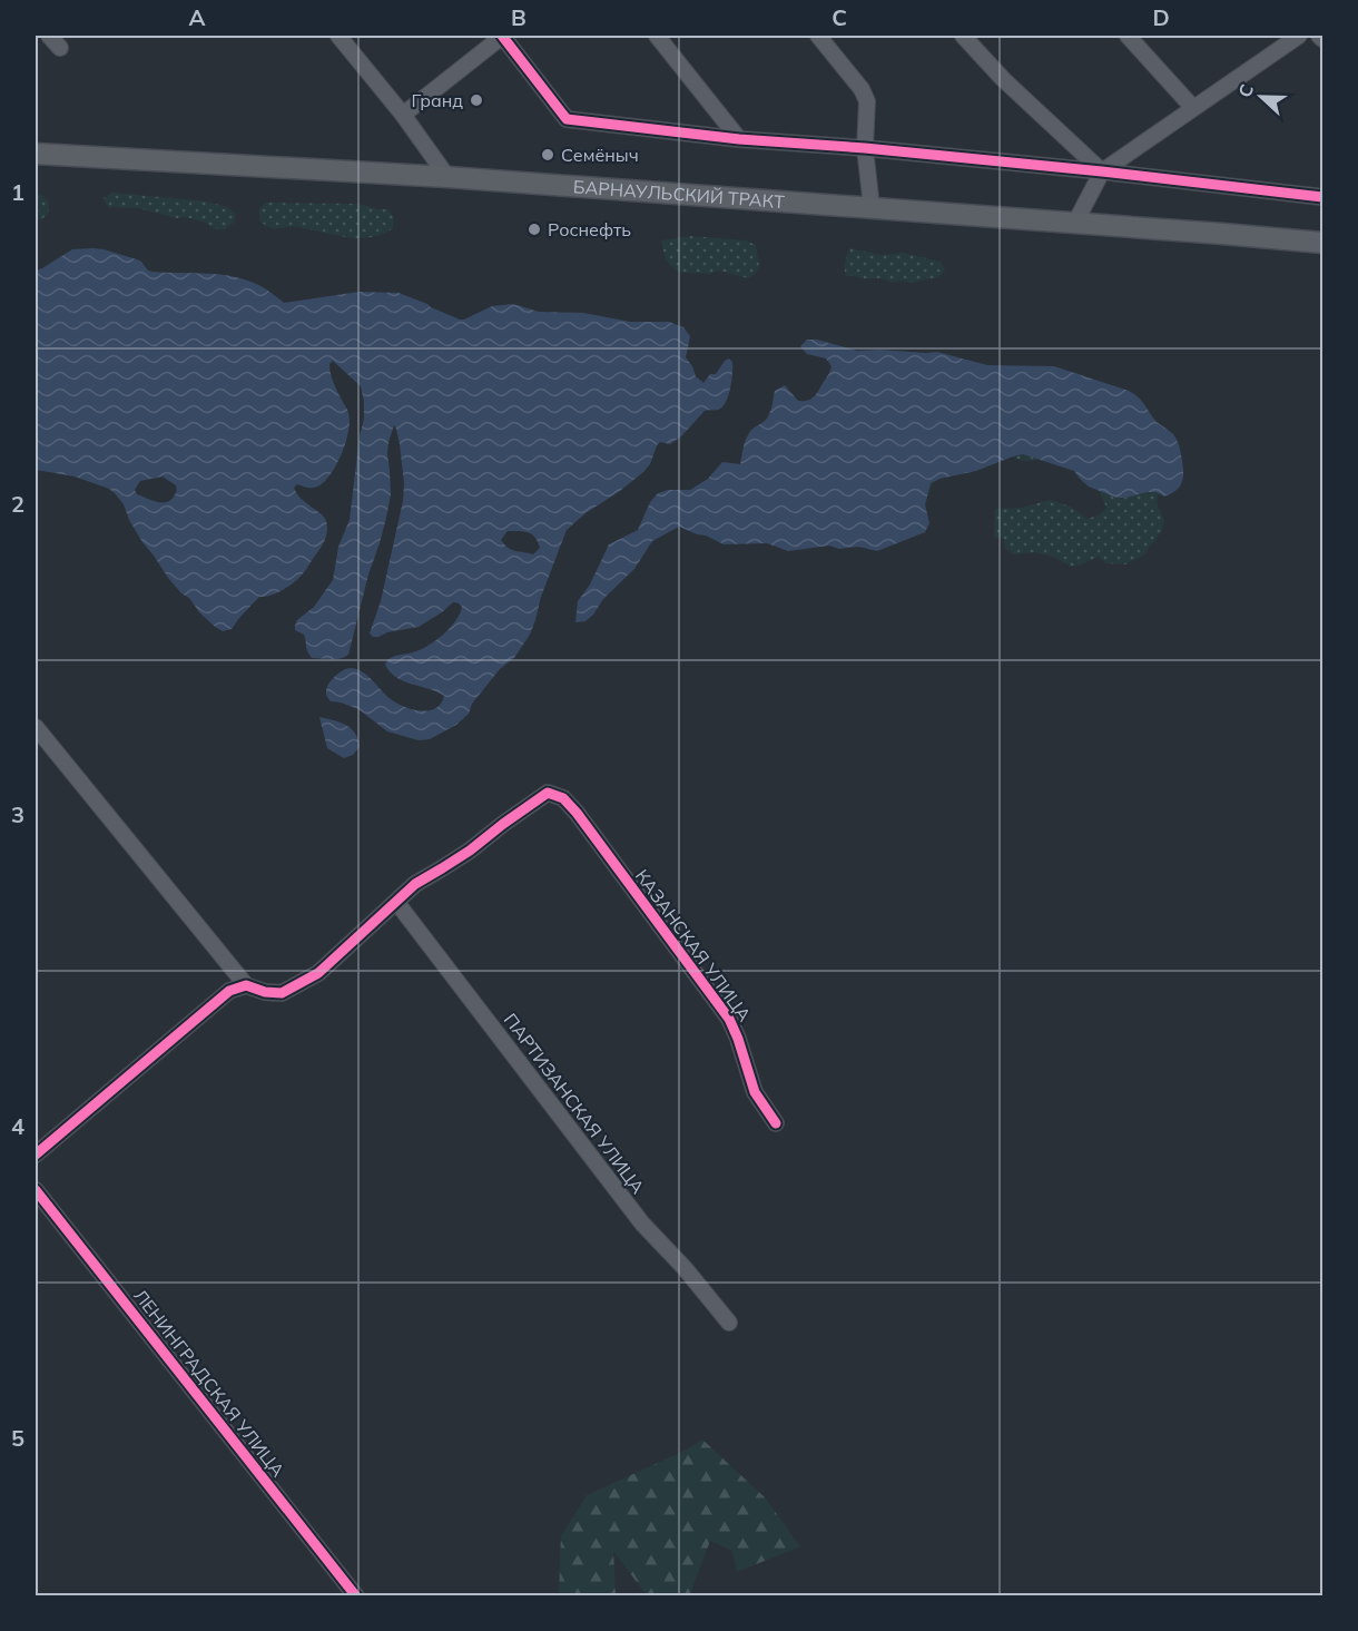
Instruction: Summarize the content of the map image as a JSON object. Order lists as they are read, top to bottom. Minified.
{"streets":{"main road":["БАРНАУЛЬСКИЙ ТРАКТ"],"street":["КАЗАНСКАЯ УЛИЦА","ПАРТИЗАНСКАЯ УЛИЦА","ЛЕНИНГРАДСКАЯ УЛИЦА"]},"crossings":[["КАЗАНСКАЯ УЛИЦА","ПАРТИЗАНСКАЯ УЛИЦА"]],"places":["Гранд","Семёныч","Роснефть"],"north":"left","grid":{"columns":["A","B","C","D"],"rows":["1","2","3","4","5"]}}
